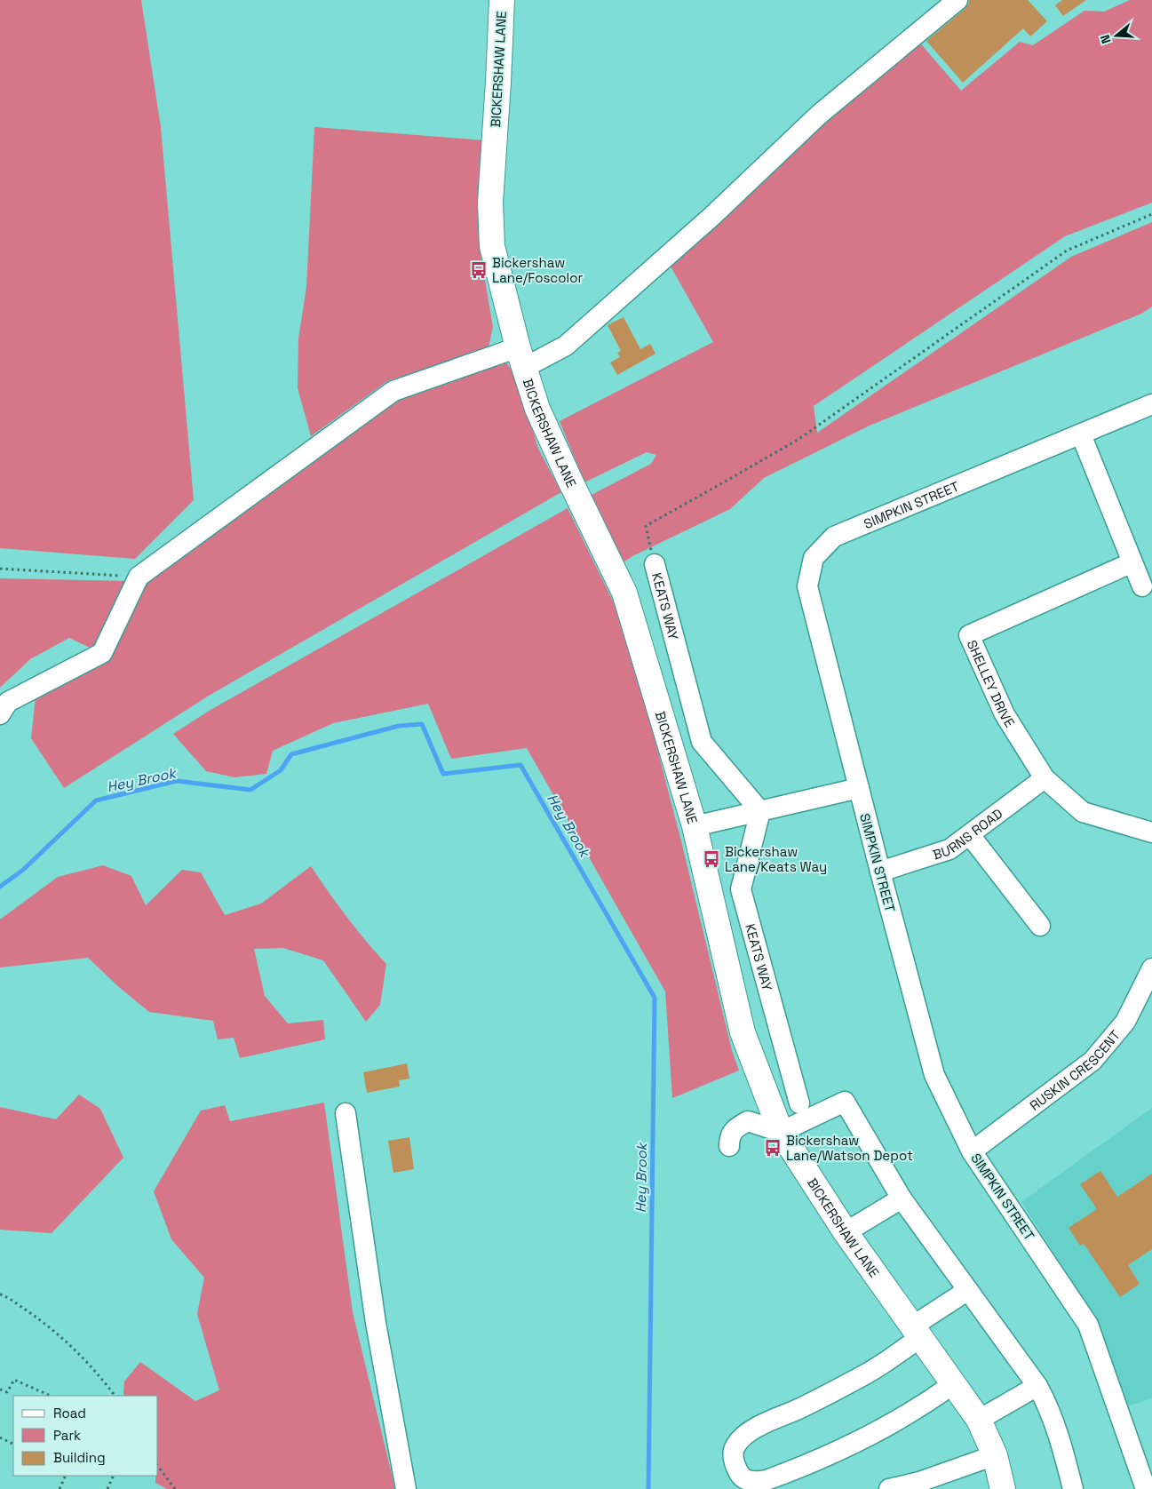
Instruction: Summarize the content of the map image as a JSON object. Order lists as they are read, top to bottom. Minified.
{"streets":{"main road":["BICKERSHAW LANE"],"street":["SIMPKIN STREET","KEATS WAY","SHELLEY DRIVE","BURNS ROAD","RUSKIN CRESCENT"]},"crossings":[["SIMPKIN STREET","BURNS ROAD"],["SIMPKIN STREET","RUSKIN CRESCENT"],["SHELLEY DRIVE","BURNS ROAD"]],"water":["Hey Brook"],"places":{"bus stop":["Bickershaw Lane/Foscolor","Bickershaw Lane/Keats Way","Bickershaw Lane/Watson Depot"]},"legend":["Road","Park","Building"],"north":"left"}
